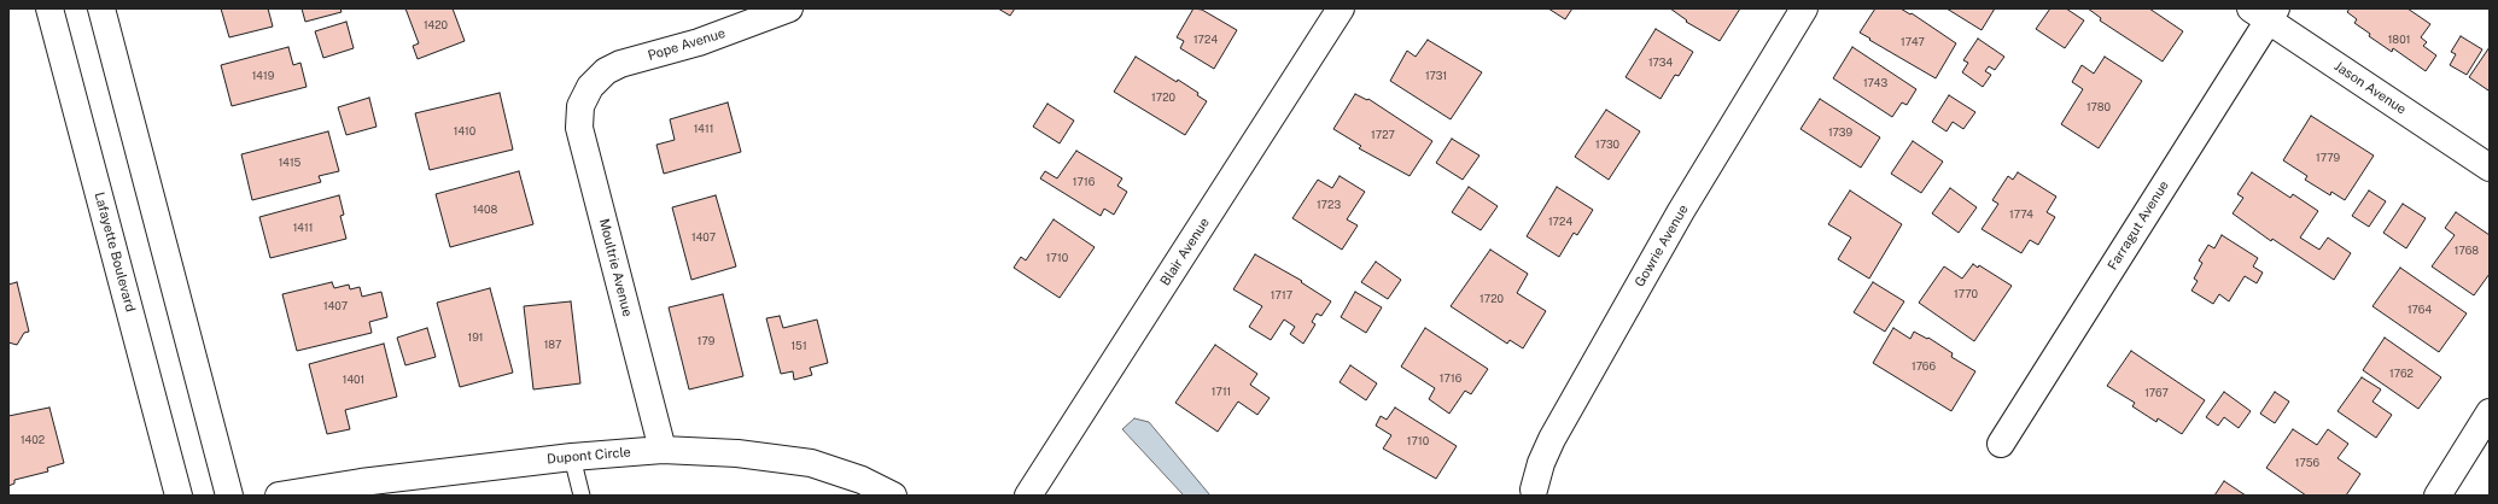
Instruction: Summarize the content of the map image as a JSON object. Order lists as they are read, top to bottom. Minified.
{"streets":{"street":["Pope Avenue","Jason Avenue","Farragut Avenue","Gowrie Avenue","Lafayette Boulevard","Blair Avenue","Moultrie Avenue","Dupont Circle"]},"crossings":[["Pope Avenue","Moultrie Avenue"],["Jason Avenue","Farragut Avenue"],["Moultrie Avenue","Dupont Circle"]],"house_numbers":["1420","1724","1801","1747","1734","1419","1731","1743","1720","1780","1411","1410","1739","1727","1730","1779","1415","1716","1723","1408","1774","1724","1411","1407","1768","1710","1770","1717","1720","1407","1764","191","179","187","151","1766","1762","1716","1401","1711","1767","1402","1710","1756"]}
